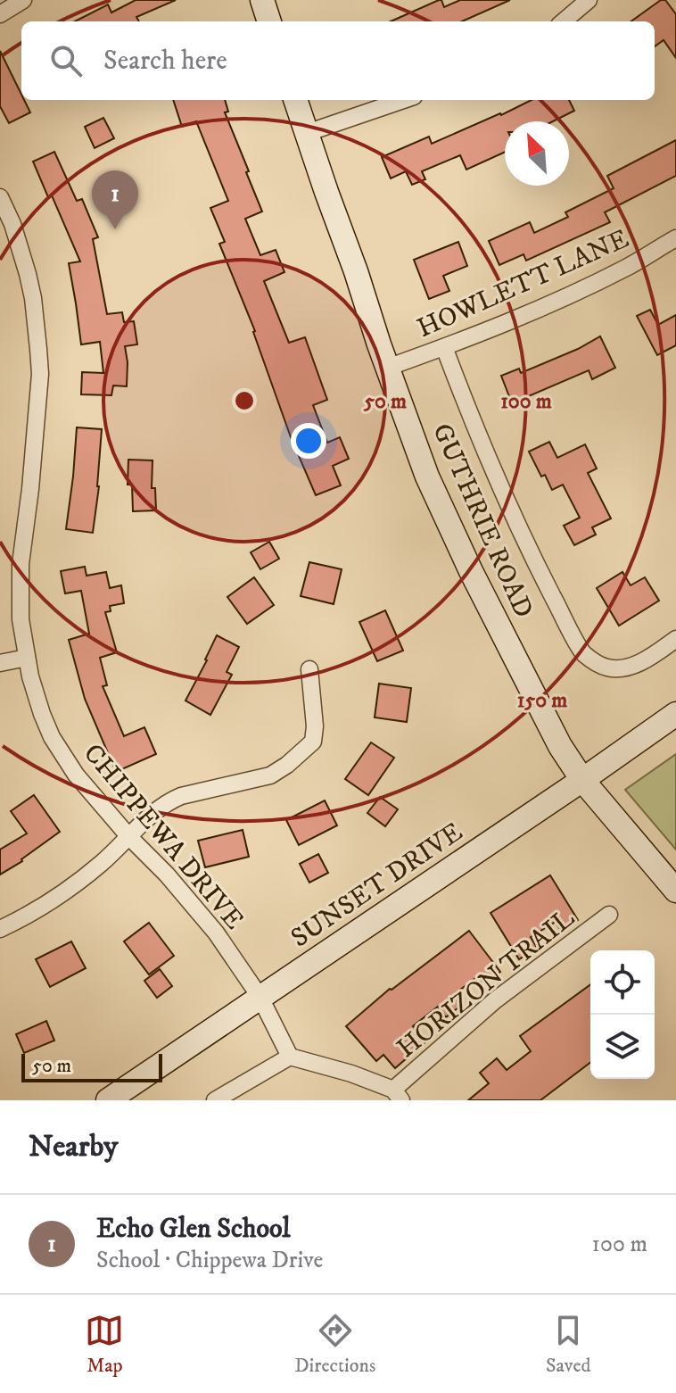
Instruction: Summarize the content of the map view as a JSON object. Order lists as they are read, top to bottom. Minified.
{"streets":{"street":["HOWLETT LANE","GUTHRIE ROAD","CHIPPEWA DRIVE","SUNSET DRIVE","HORIZON TRAIL"]},"crossings":[["HOWLETT LANE","GUTHRIE ROAD"],["GUTHRIE ROAD","SUNSET DRIVE"],["CHIPPEWA DRIVE","SUNSET DRIVE"]],"scale_bar":"50 m","north":"top left","page":{"search":"Search here","pins":"1","scale":"50 m","heading":"Nearby","list":[{"mark":"1","name":"Echo Glen School","note":"School · Chippewa Drive","value":"100 m"}],"nav":["Map","Directions","Saved"]},"rings":["50 m","100 m","150 m"]}
